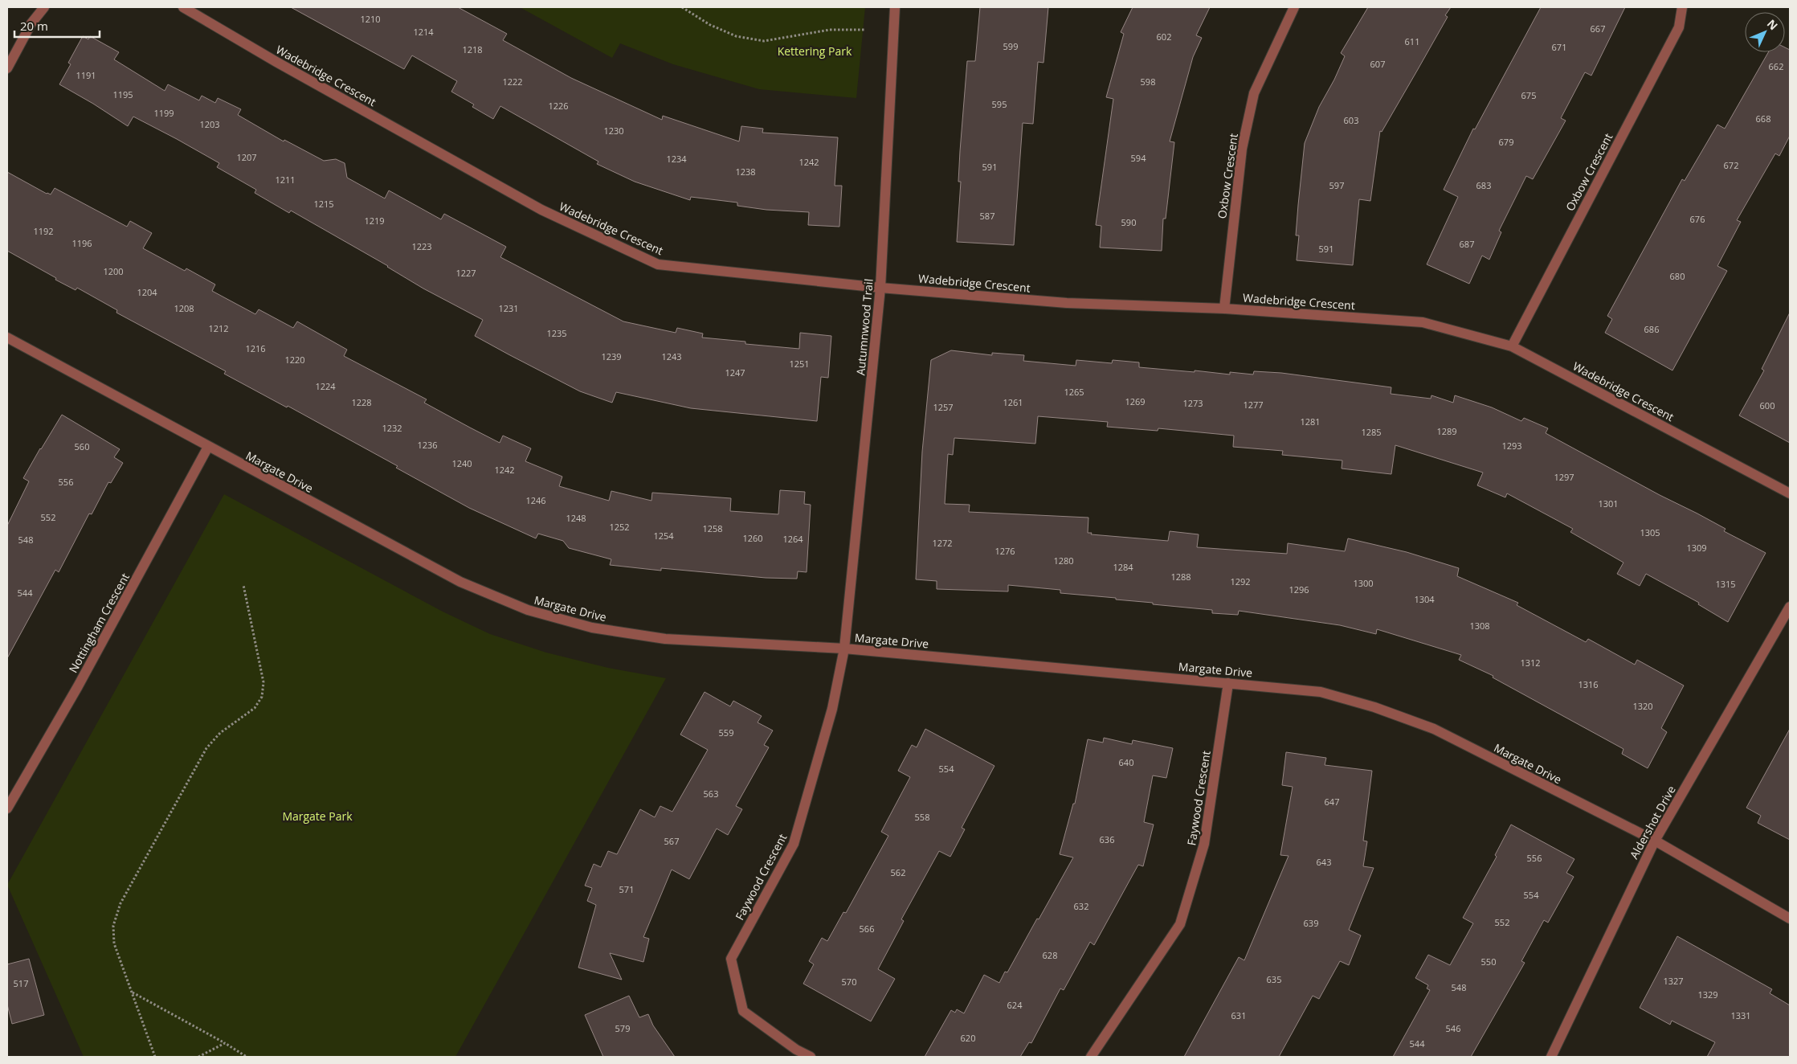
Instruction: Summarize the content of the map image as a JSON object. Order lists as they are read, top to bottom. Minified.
{"streets":{"street":["Wadebridge Crescent","Oxbow Crescent","Autumnwood Trail","Margate Drive","Nottingham Crescent","Faywood Crescent","Aldershot Drive"]},"crossings":[["Wadebridge Crescent","Oxbow Crescent"],["Wadebridge Crescent","Autumnwood Trail"],["Autumnwood Trail","Margate Drive"],["Autumnwood Trail","Faywood Crescent"],["Margate Drive","Nottingham Crescent"],["Margate Drive","Faywood Crescent"],["Margate Drive","Aldershot Drive"]],"parks":["Kettering Park","Margate Park"],"house_numbers":["1210","667","1214","602","611","599","671","1218","607","662","1191","1222","598","1195","675","595","1226","1199","668","603","1203","1230","679","1207","594","1234","1242","672","591","1238","1211","597","683","1215","587","676","1219","590","1192","1196","687","1223","591","1200","1227","680","1204","1208","1231","1212","686","1235","1216","1239","1243","1220","1251","1247","1224","1265","1269","1228","1261","1273","1277","600","1257","1281","1232","1289","1285","1236","1293","560","1240","1242","1297","556","1246","1301","552","1248","1252","1258","1305","1254","1260","1264","548","1272","1309","1276","1280","1284","1288","1292","1300","1315","1296","544","1304","1308","1312","1316","1320","559","640","554","563","647","558","636","567","556","643","562","571","554","632","552","639","566","628","550","635","1327","570","517","548","1329","624","631","1331","579","546","620","544"],"scale_bar":"20 m","north":"top right"}
